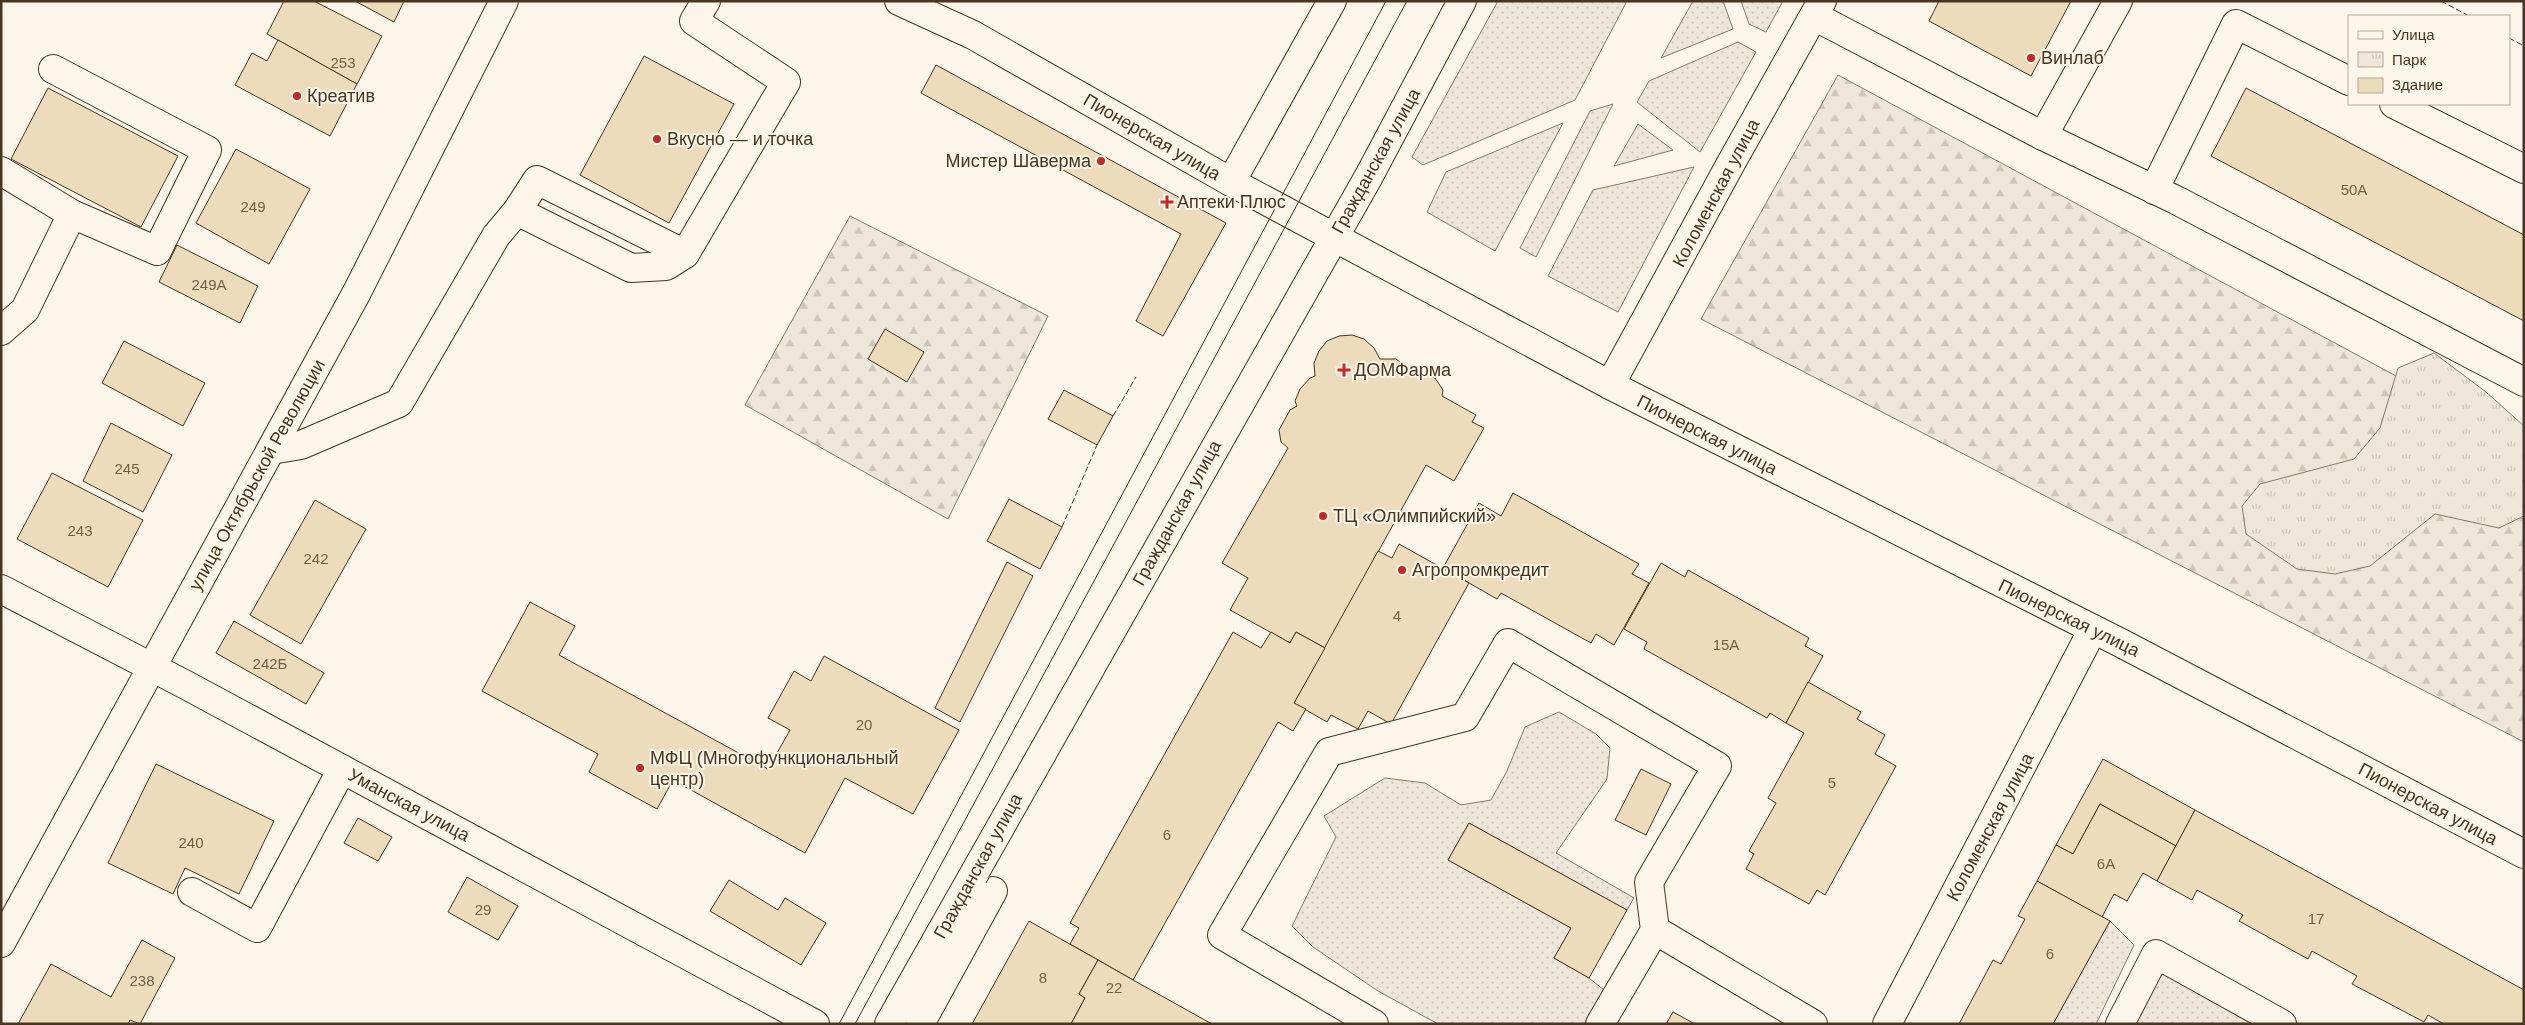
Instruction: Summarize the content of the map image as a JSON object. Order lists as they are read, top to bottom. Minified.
{"streets":{"street":["Пионерская улица","Гражданская улица","Коломенская улица","улица Октябрьской Революции","Уманская улица"]},"crossings":[["Пионерская улица","Гражданская улица"],["Пионерская улица","Коломенская улица"],["улица Октябрьской Революции","Уманская улица"]],"places":{"other":["Винлаб","Креатив","Вкусно — и точка","Мистер Шаверма","ТЦ «Олимпийский»","Агропромкредит","МФЦ (Многофункциональный центр)"],"health":["Аптеки Плюс","ДОМФарма"]},"house_numbers":["253","50А","249","249А","245","243","242","4","15А","242Б","20","5","6","240","6А","29","17","6","8","238","22"],"legend":["Улица","Парк","Здание"]}
